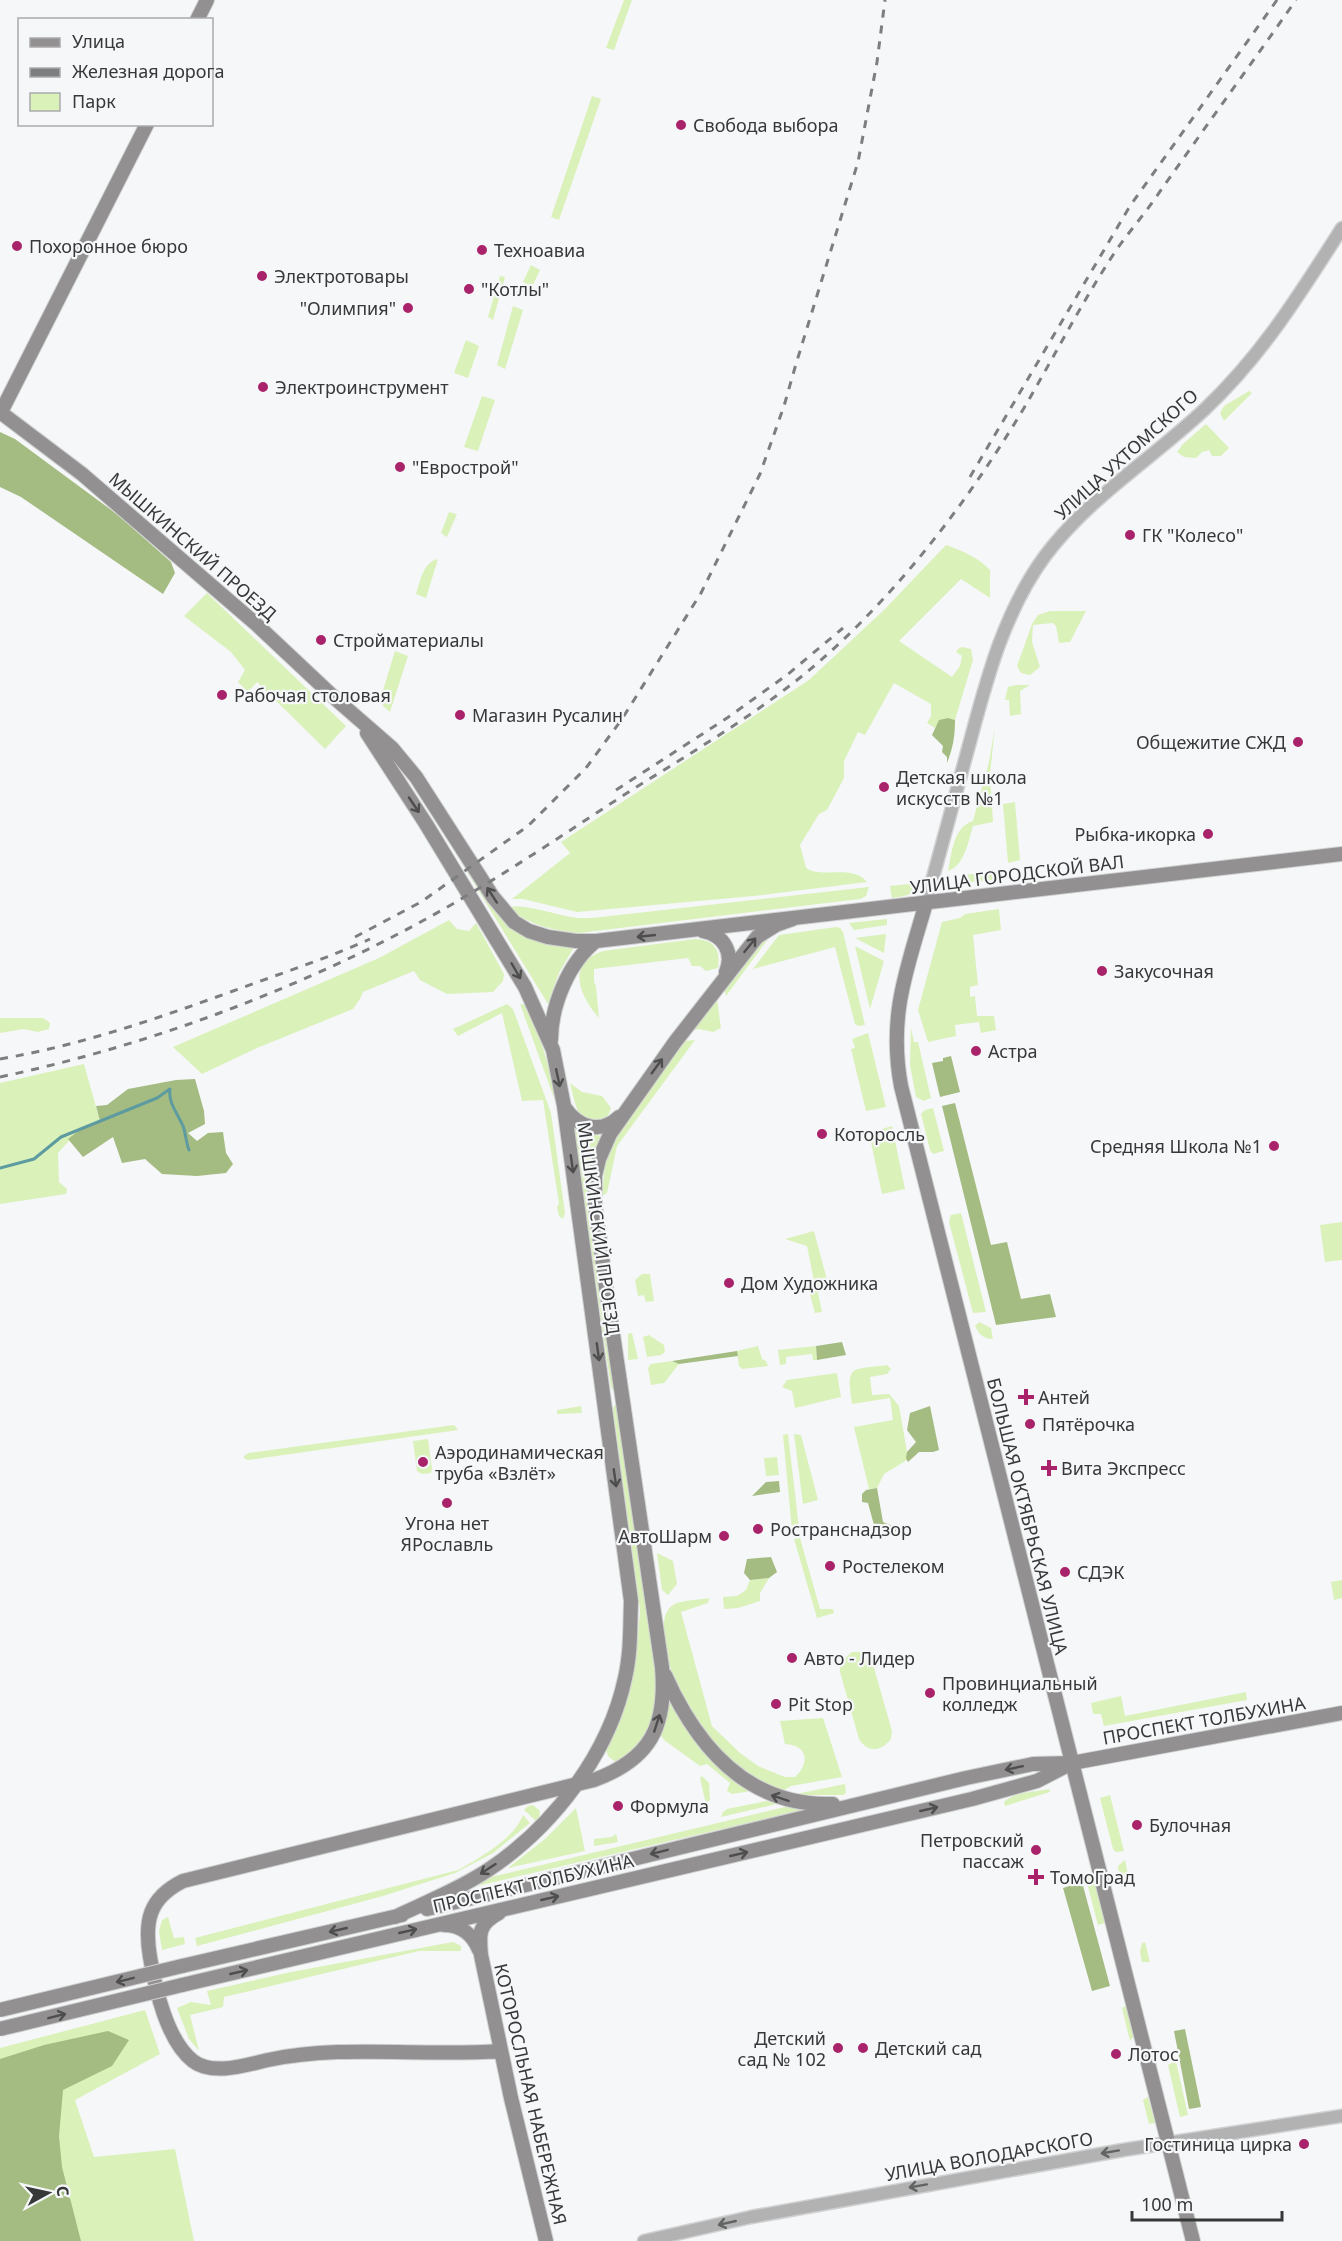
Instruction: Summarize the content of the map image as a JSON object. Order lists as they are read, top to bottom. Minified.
{"streets":{"main road":["МЫШКИНСКИЙ ПРОЕЗД","УЛИЦА ГОРОДСКОЙ ВАЛ","БОЛЬШАЯ ОКТЯБРЬСКАЯ УЛИЦА","ПРОСПЕКТ ТОЛБУХИНА","КОТОРОСЛЬНАЯ НАБЕРЕЖНАЯ"],"street":["УЛИЦА УХТОМСКОГО","УЛИЦА ВОЛОДАРСКОГО"]},"crossings":[["УЛИЦА УХТОМСКОГО","УЛИЦА ГОРОДСКОЙ ВАЛ"],["УЛИЦА УХТОМСКОГО","БОЛЬШАЯ ОКТЯБРЬСКАЯ УЛИЦА"],["МЫШКИНСКИЙ ПРОЕЗД","УЛИЦА ГОРОДСКОЙ ВАЛ"],["МЫШКИНСКИЙ ПРОЕЗД","ПРОСПЕКТ ТОЛБУХИНА"],["УЛИЦА ГОРОДСКОЙ ВАЛ","БОЛЬШАЯ ОКТЯБРЬСКАЯ УЛИЦА"],["БОЛЬШАЯ ОКТЯБРЬСКАЯ УЛИЦА","ПРОСПЕКТ ТОЛБУХИНА"],["БОЛЬШАЯ ОКТЯБРЬСКАЯ УЛИЦА","УЛИЦА ВОЛОДАРСКОГО"]],"one_way":["УЛИЦА ВОЛОДАРСКОГО"],"places":{"other":["Свобода выбора","Похоронное бюро","Техноавиа","Электротовары","\"Котлы\"","\"Олимпия\"","Электроинструмент","\"Еврострой\"","ГК \"Колесо\"","Стройматериалы","Рабочая столовая","Магазин Русалин","Общежитие СЖД","Детская школа искусств №1","Рыбка-икорка","Закусочная","Астра","Которосль","Средняя Школа №1","Дом Художника","Пятёрочка","Аэродинамическая труба «Взлёт»","Угона нет ЯРославль","Ространснадзор","АвтоШарм","Ростелеком","СДЭК","Авто - Лидер","Провинциальный колледж","Pit Stop","Формула","Булочная","Петровский пассаж","Детский сад № 102","Детский сад","Лотос","Гостиница цирка"],"health":["Антей","Вита Экспресс","ТомоГрад"]},"legend":["Улица","Железная дорога","Парк"],"scale_bar":"100 m","north":"right"}
